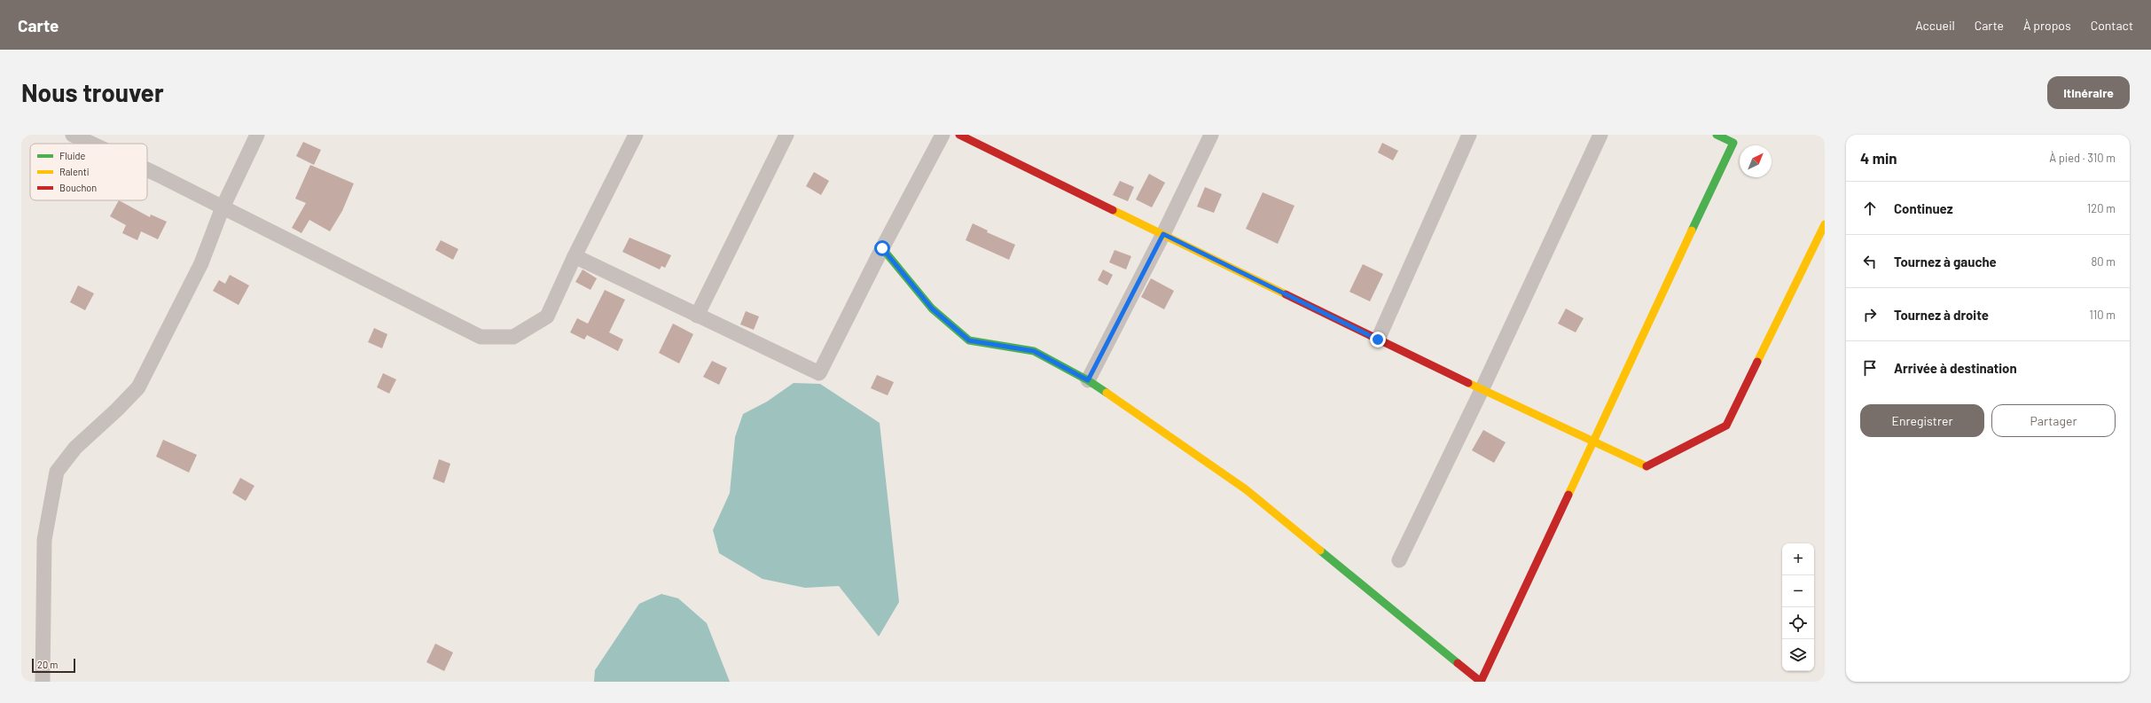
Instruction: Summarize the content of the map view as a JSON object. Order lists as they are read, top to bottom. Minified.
{"legend":["Fluide","Ralenti","Bouchon"],"scale_bar":"20 m","north":"top right","page":{"header":"Carte","nav":["Accueil","Carte","À propos","Contact"],"buttons":["Itinéraire",["Enregistrer","Partager"]],"title":"Nous trouver","heading":["4 min","À pied · 310 m"],"list":[["Continuez","120 m"],["Tournez à gauche","80 m"],["Tournez à droite","110 m"],"Arrivée à destination"],"map_buttons":["+","−"],"scale":"20 m"}}
